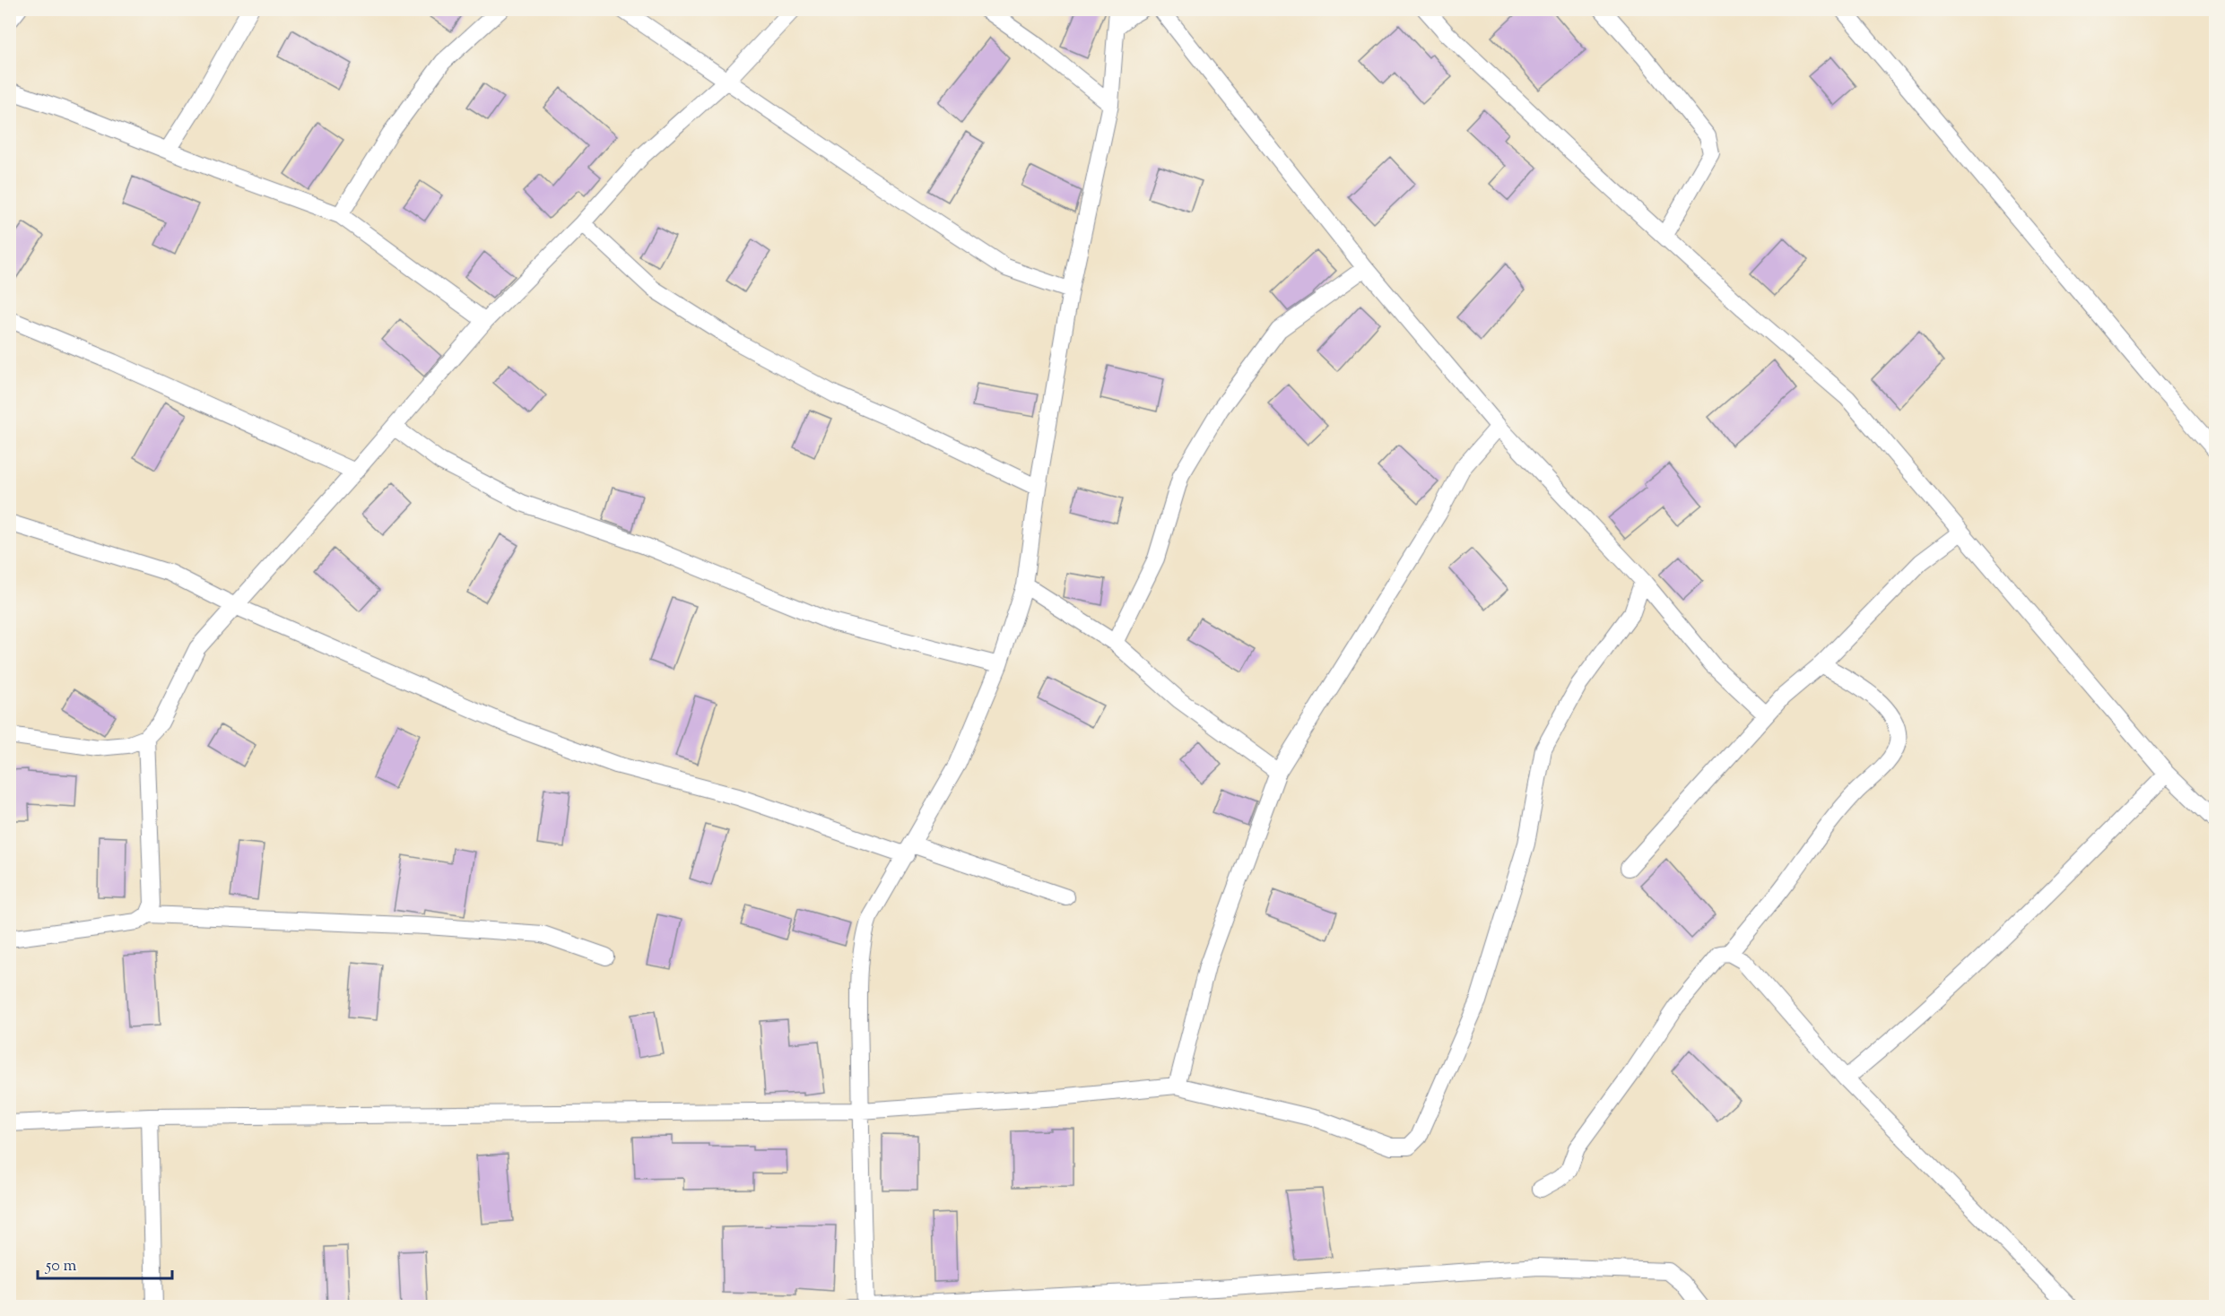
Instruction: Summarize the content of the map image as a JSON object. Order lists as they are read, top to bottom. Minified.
{"scale_bar":"50 m"}
